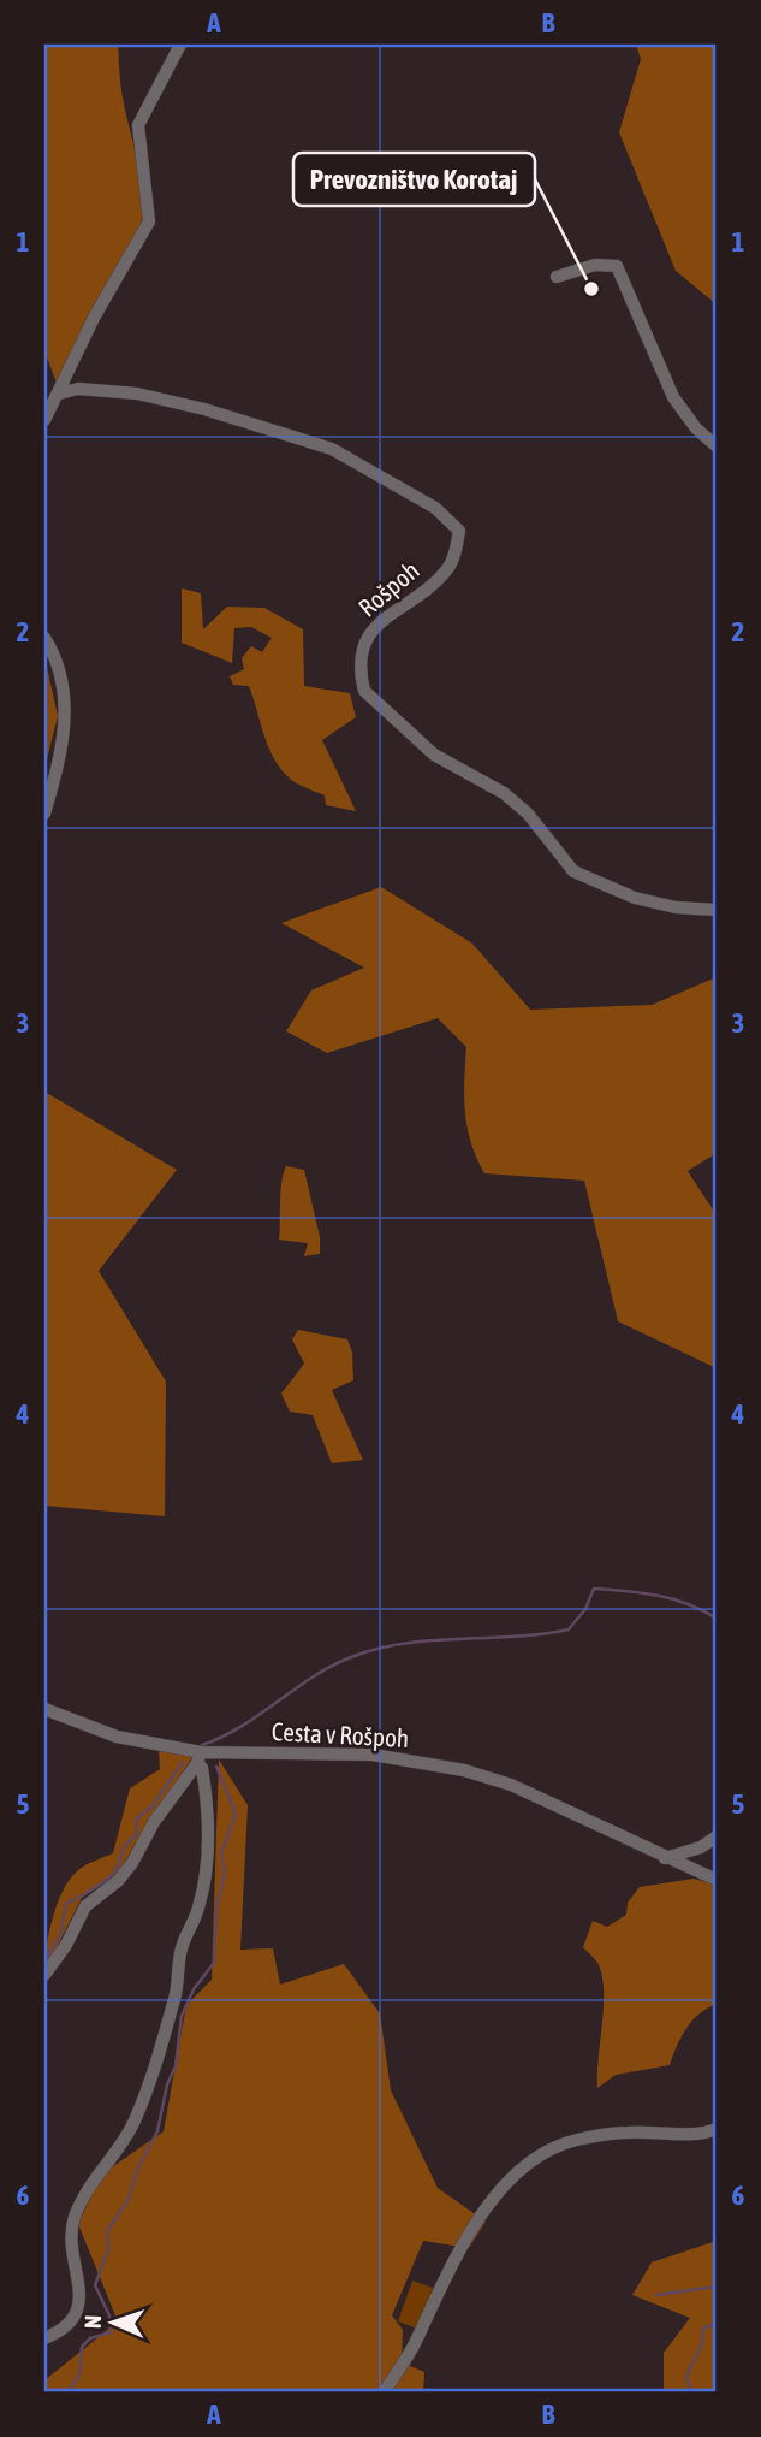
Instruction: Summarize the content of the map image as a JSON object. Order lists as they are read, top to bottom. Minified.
{"streets":{"street":["Rošpoh","Cesta v Rošpoh"]},"places":["Prevozništvo Korotaj"],"north":"left","grid":{"columns":["A","B"],"rows":["1","2","3","4","5","6"]}}
